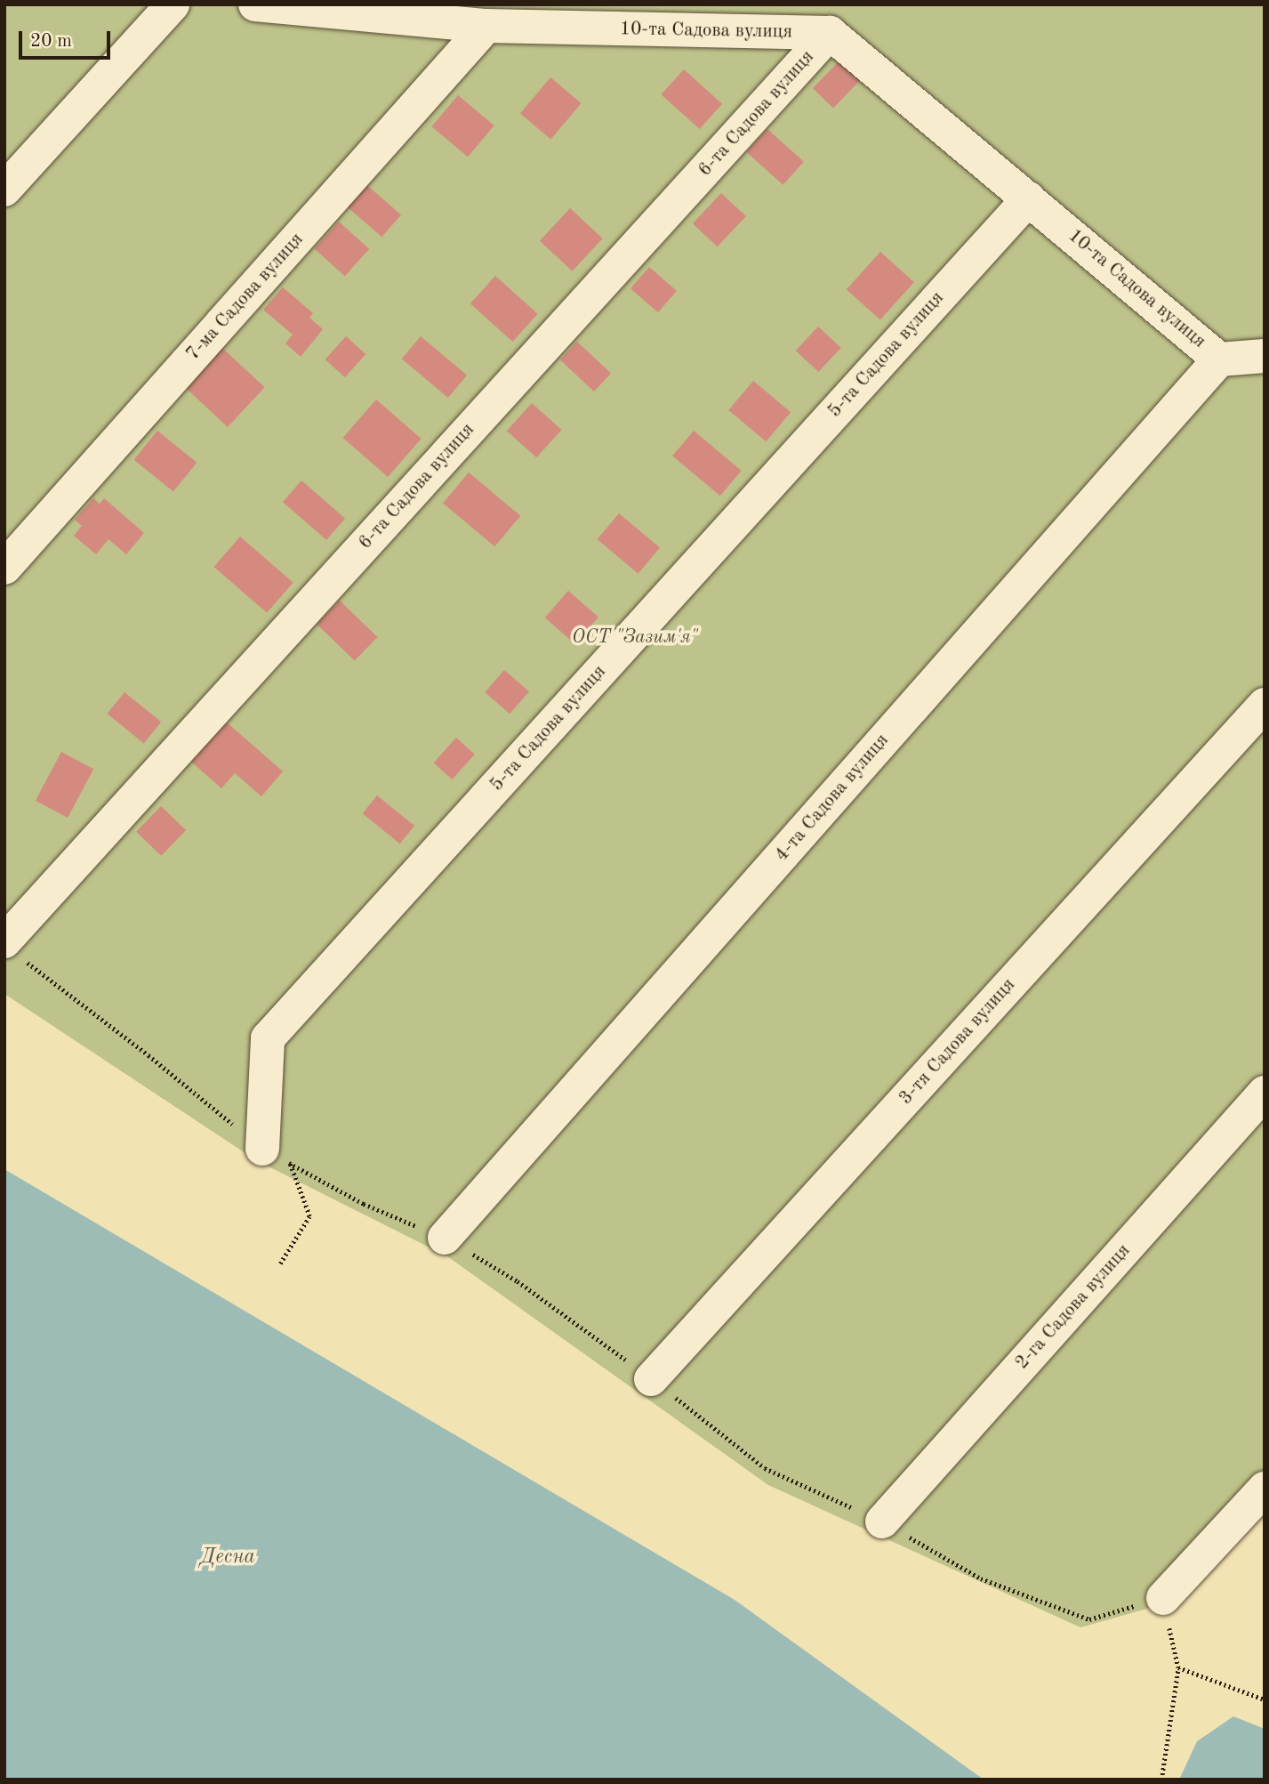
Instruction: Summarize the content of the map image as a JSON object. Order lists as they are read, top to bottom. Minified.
{"streets":{"street":["10-та Садова вулиця","6-та Садова вулиця","7-ма Садова вулиця","5-та Садова вулиця","4-та Садова вулиця","3-тя Садова вулиця","2-га Садова вулиця"]},"crossings":[["10-та Садова вулиця","6-та Садова вулиця"],["10-та Садова вулиця","7-ма Садова вулиця"],["10-та Садова вулиця","5-та Садова вулиця"],["10-та Садова вулиця","4-та Садова вулиця"]],"water":["Десна"],"parks":["ОСТ \"Зазим'я\""],"scale_bar":"20 m"}
